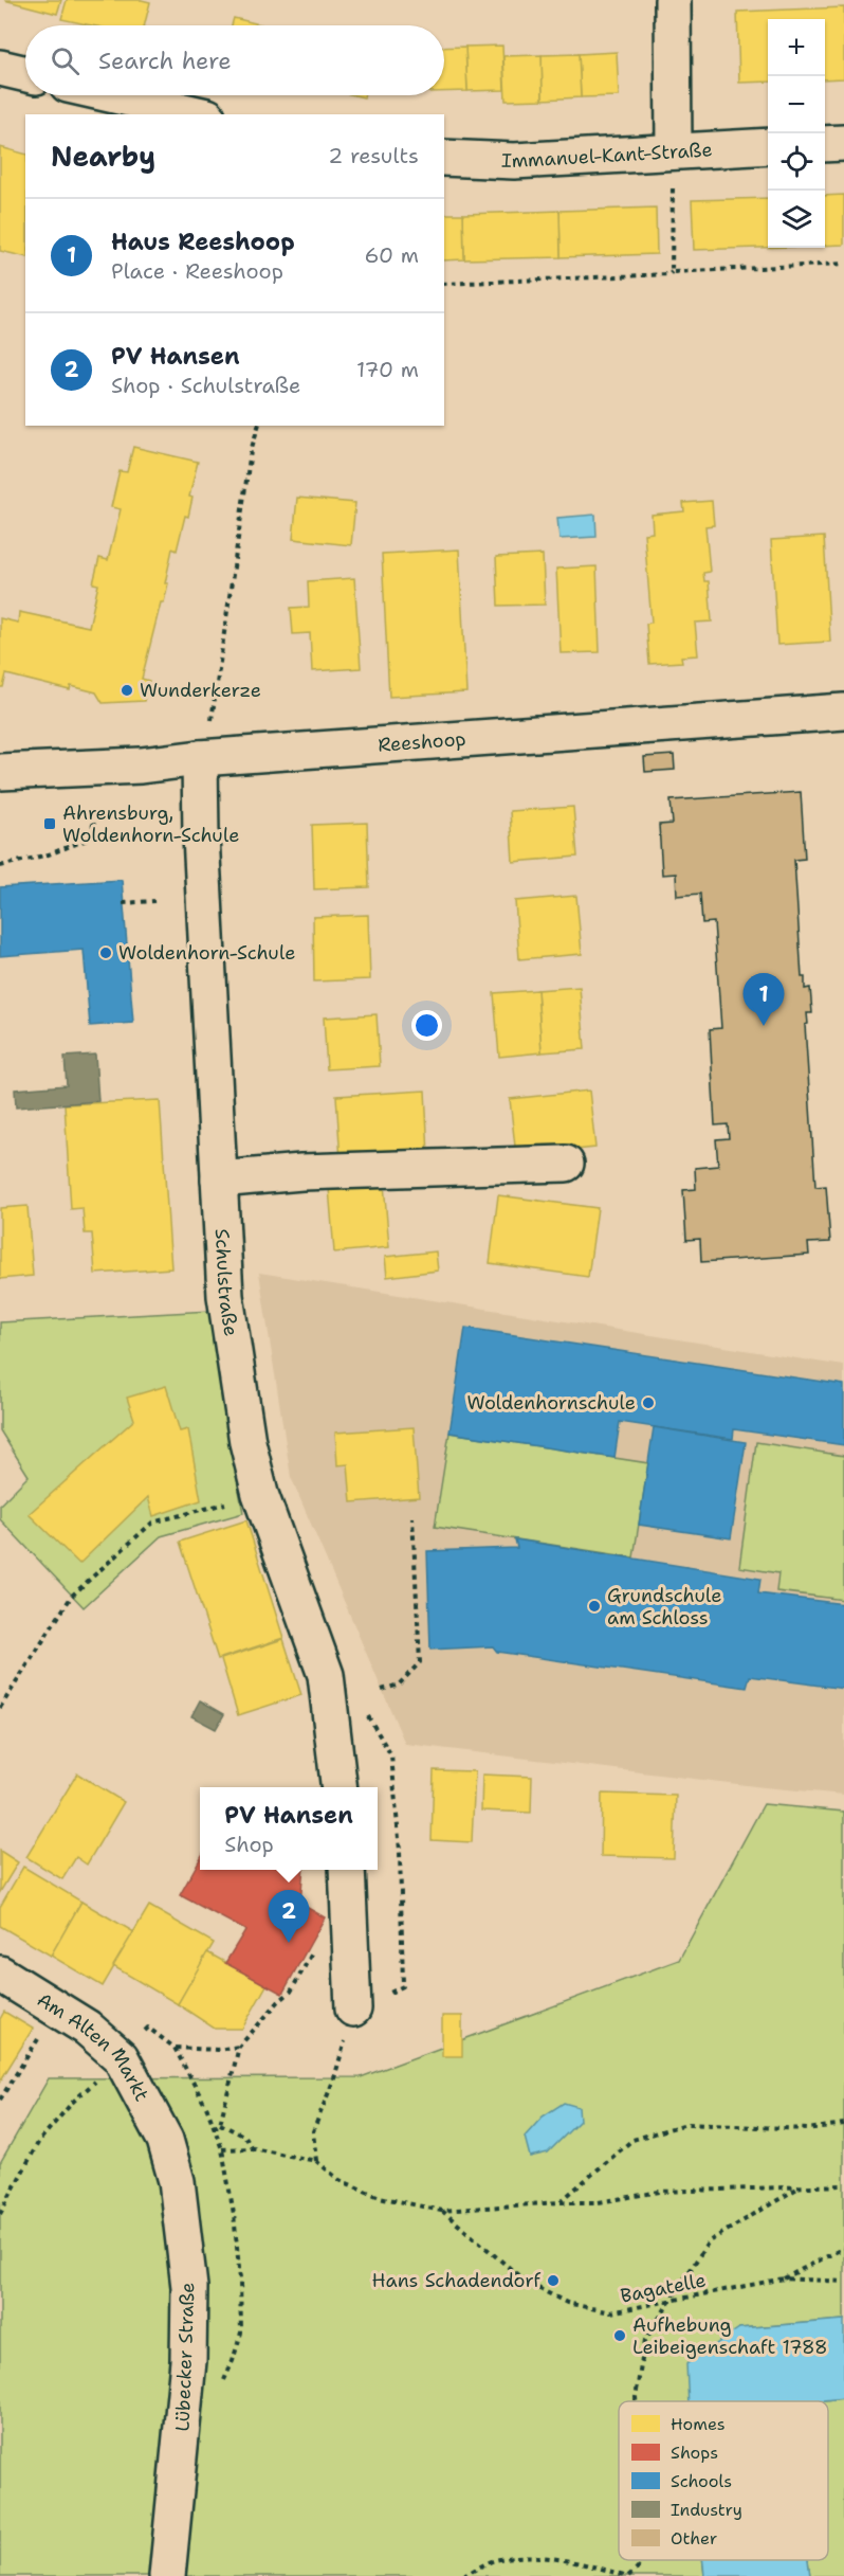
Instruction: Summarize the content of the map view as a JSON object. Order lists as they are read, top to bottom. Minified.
{"streets":{"street":["Immanuel-Kant-Straße","Reeshoop","Schulstraße","Am Alten Markt","Lübecker Straße"],"path":["Bagatelle"]},"crossings":[["Reeshoop","Schulstraße"],["Am Alten Markt","Lübecker Straße"]],"places":{"other":["Wunderkerze","Woldenhorn-Schule","Woldenhornschule","Grundschule am Schloss","Hans Schadendorf","Aufhebung Leibeigenschaft 1788"],"transit":["Ahrensburg, Woldenhorn-Schule"]},"legend":["Homes","Shops","Schools","Industry","Other"],"page":{"map_buttons":["+","−"],"search":"Search here","heading":["Nearby","2 results"],"list":[{"mark":"1","name":"Haus Reeshoop","note":"Place · Reeshoop","value":"60 m"},{"mark":"2","name":"PV Hansen","note":"Shop · Schulstraße","value":"170 m"}],"pins":["1","2"],"popup":["PV Hansen","Shop"]}}
